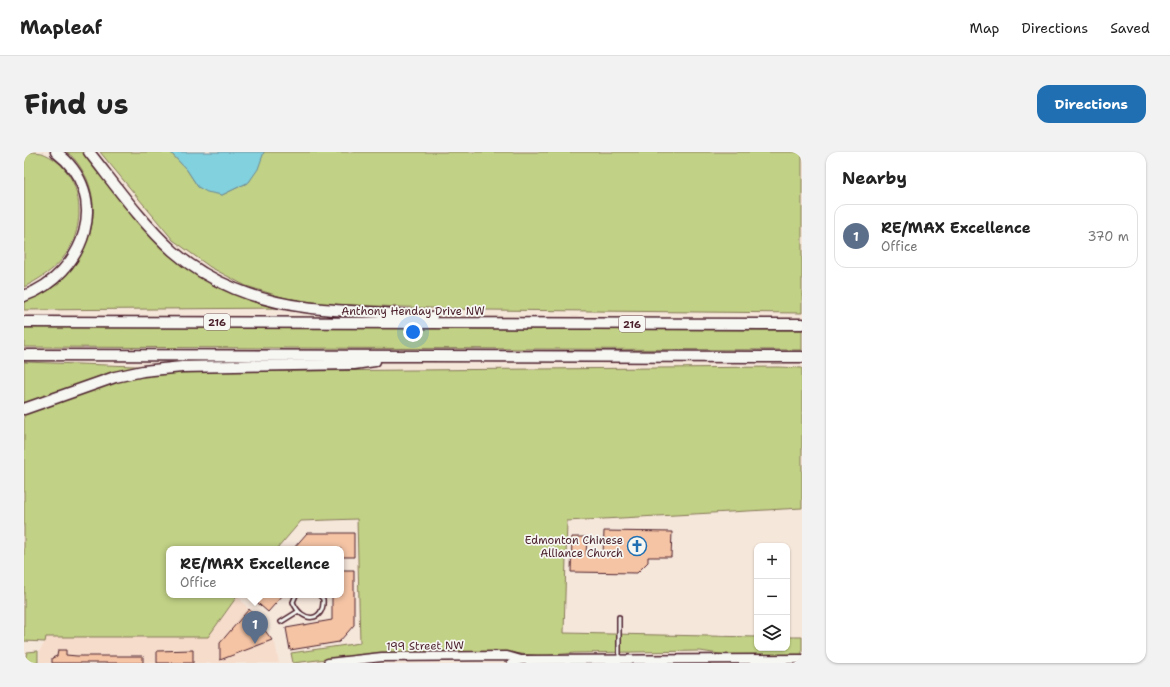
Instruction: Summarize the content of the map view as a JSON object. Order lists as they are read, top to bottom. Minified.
{"streets":{"highway":["Anthony Henday Drive NW","216"],"main road":["199 Street NW"]},"places":{"church":["Edmonton Chinese Alliance Church"]},"page":{"header":"Mapleaf","nav":["Map","Directions","Saved"],"title":"Find us","buttons":"Directions","heading":"Nearby","list":[{"mark":"1","name":"RE/MAX Excellence","note":"Office","value":"370 m"}],"map_buttons":["+","−"],"popup":["RE/MAX Excellence","Office"],"pins":"1"}}
